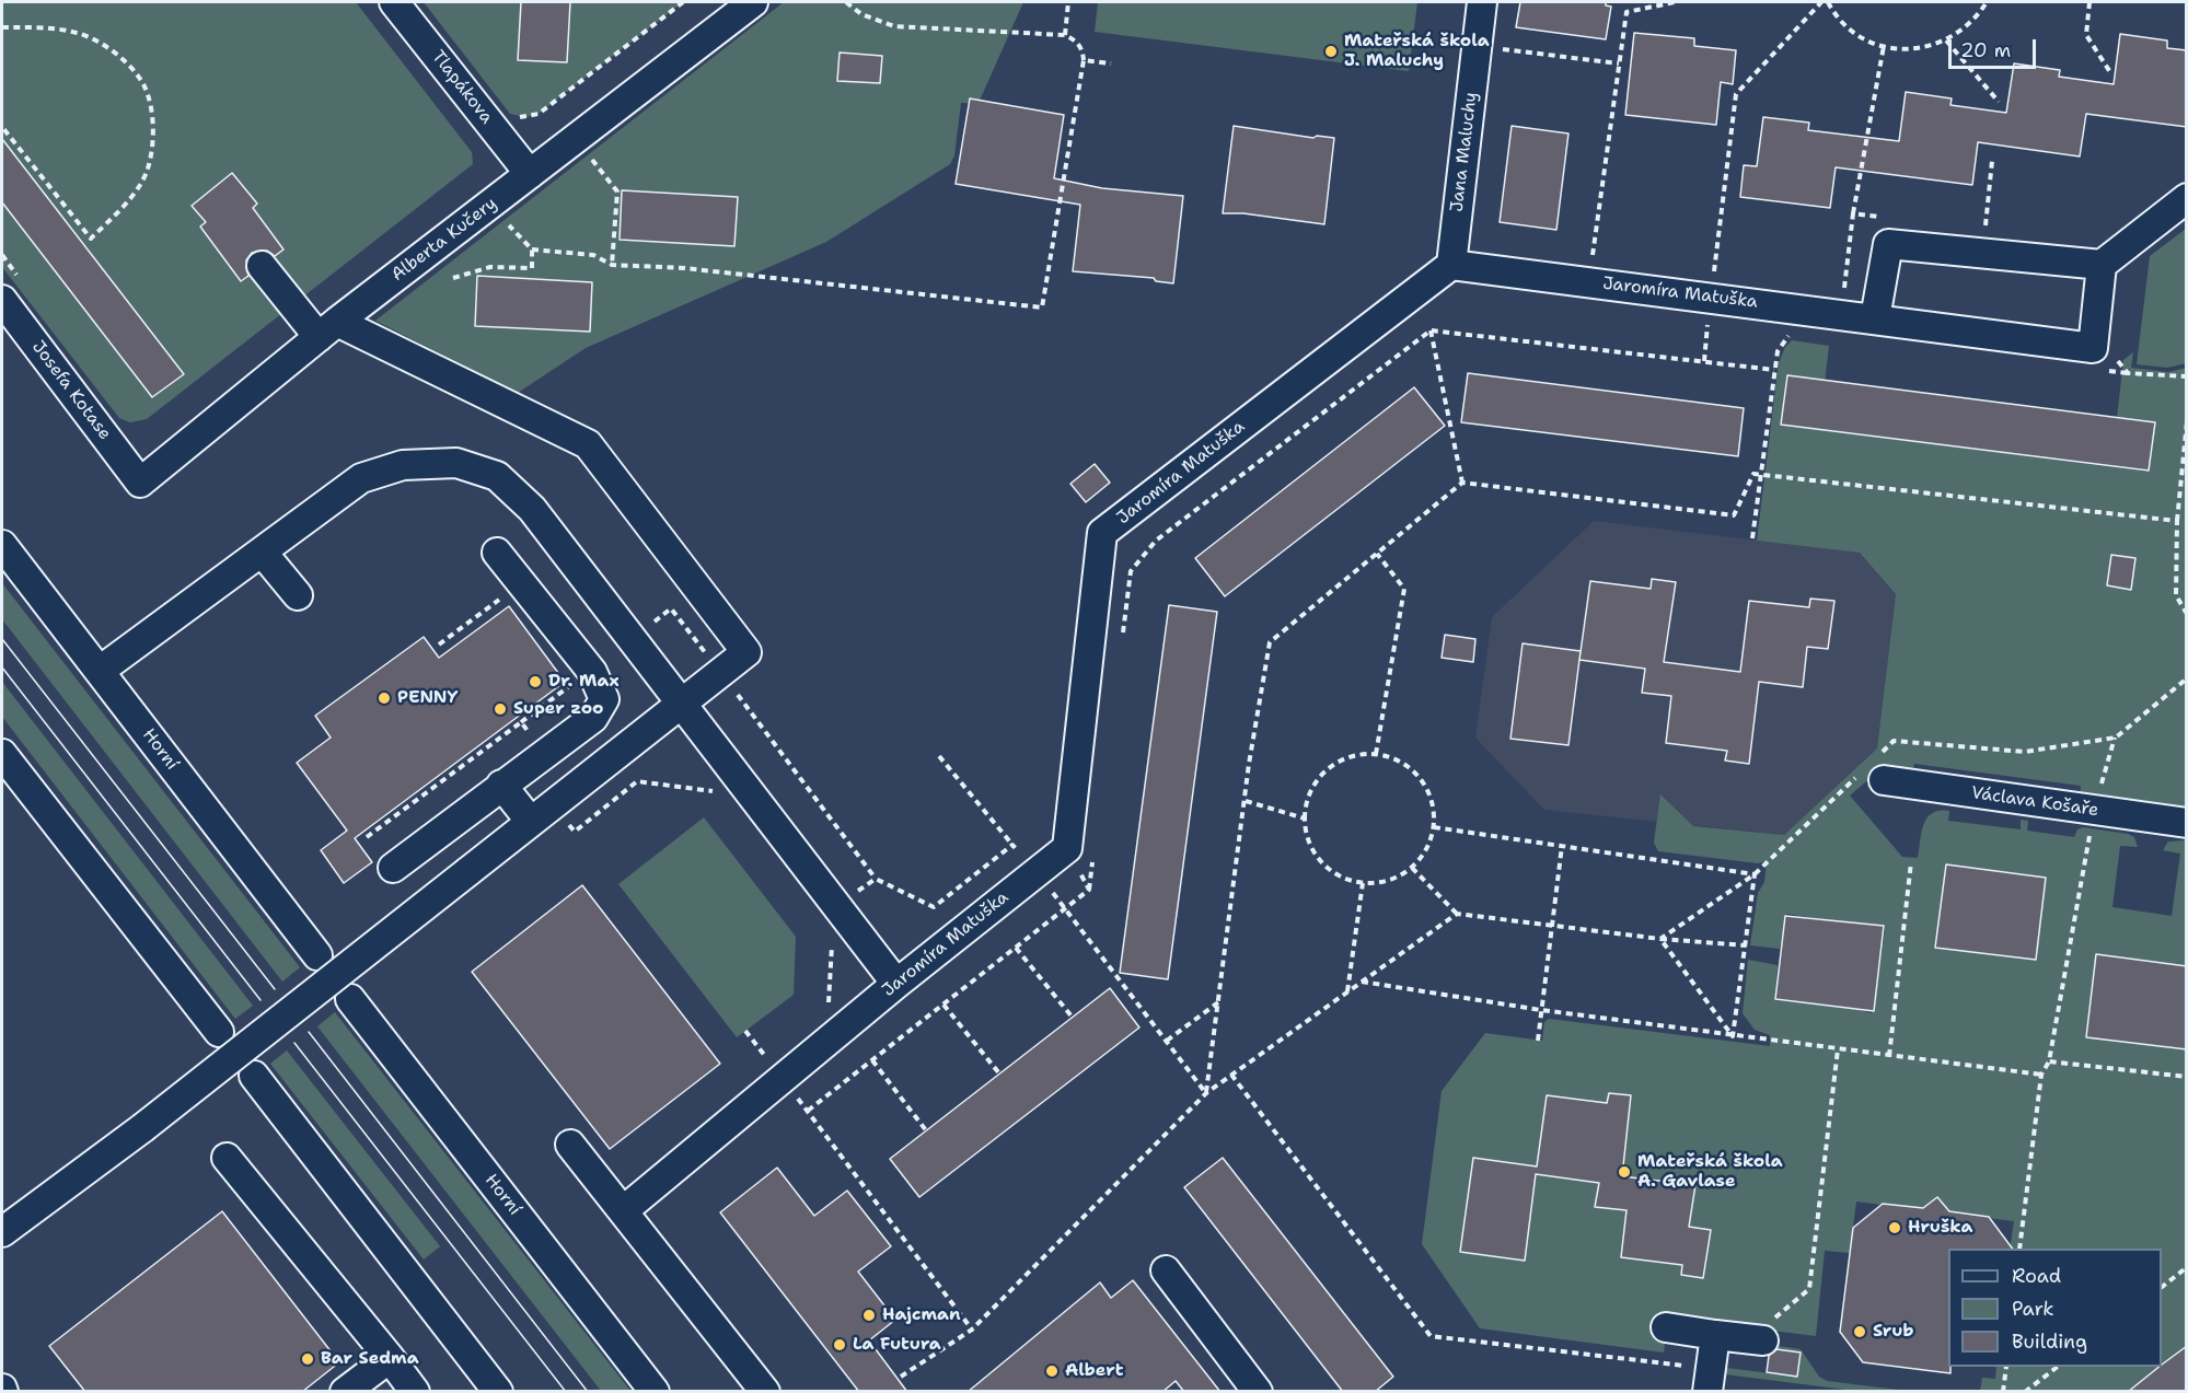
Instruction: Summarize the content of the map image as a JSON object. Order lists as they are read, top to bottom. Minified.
{"streets":{"street":["Tlapákova","Jana Maluchy","Alberta Kučery","Jaromíra Matuška","Josefa Kotase","Horní","Václava Košaře"]},"crossings":[["Tlapákova","Alberta Kučery"],["Jana Maluchy","Jaromíra Matuška"],["Alberta Kučery","Josefa Kotase"]],"places":["Mateřská škola J. Maluchy","Dr. Max","PENNY","Super zoo","Mateřská škola A. Gavlase","Hruška","Hajcman","Srub","La Futura","Bar Sedma","Albert"],"legend":["Road","Park","Building"],"scale_bar":"20 m"}
